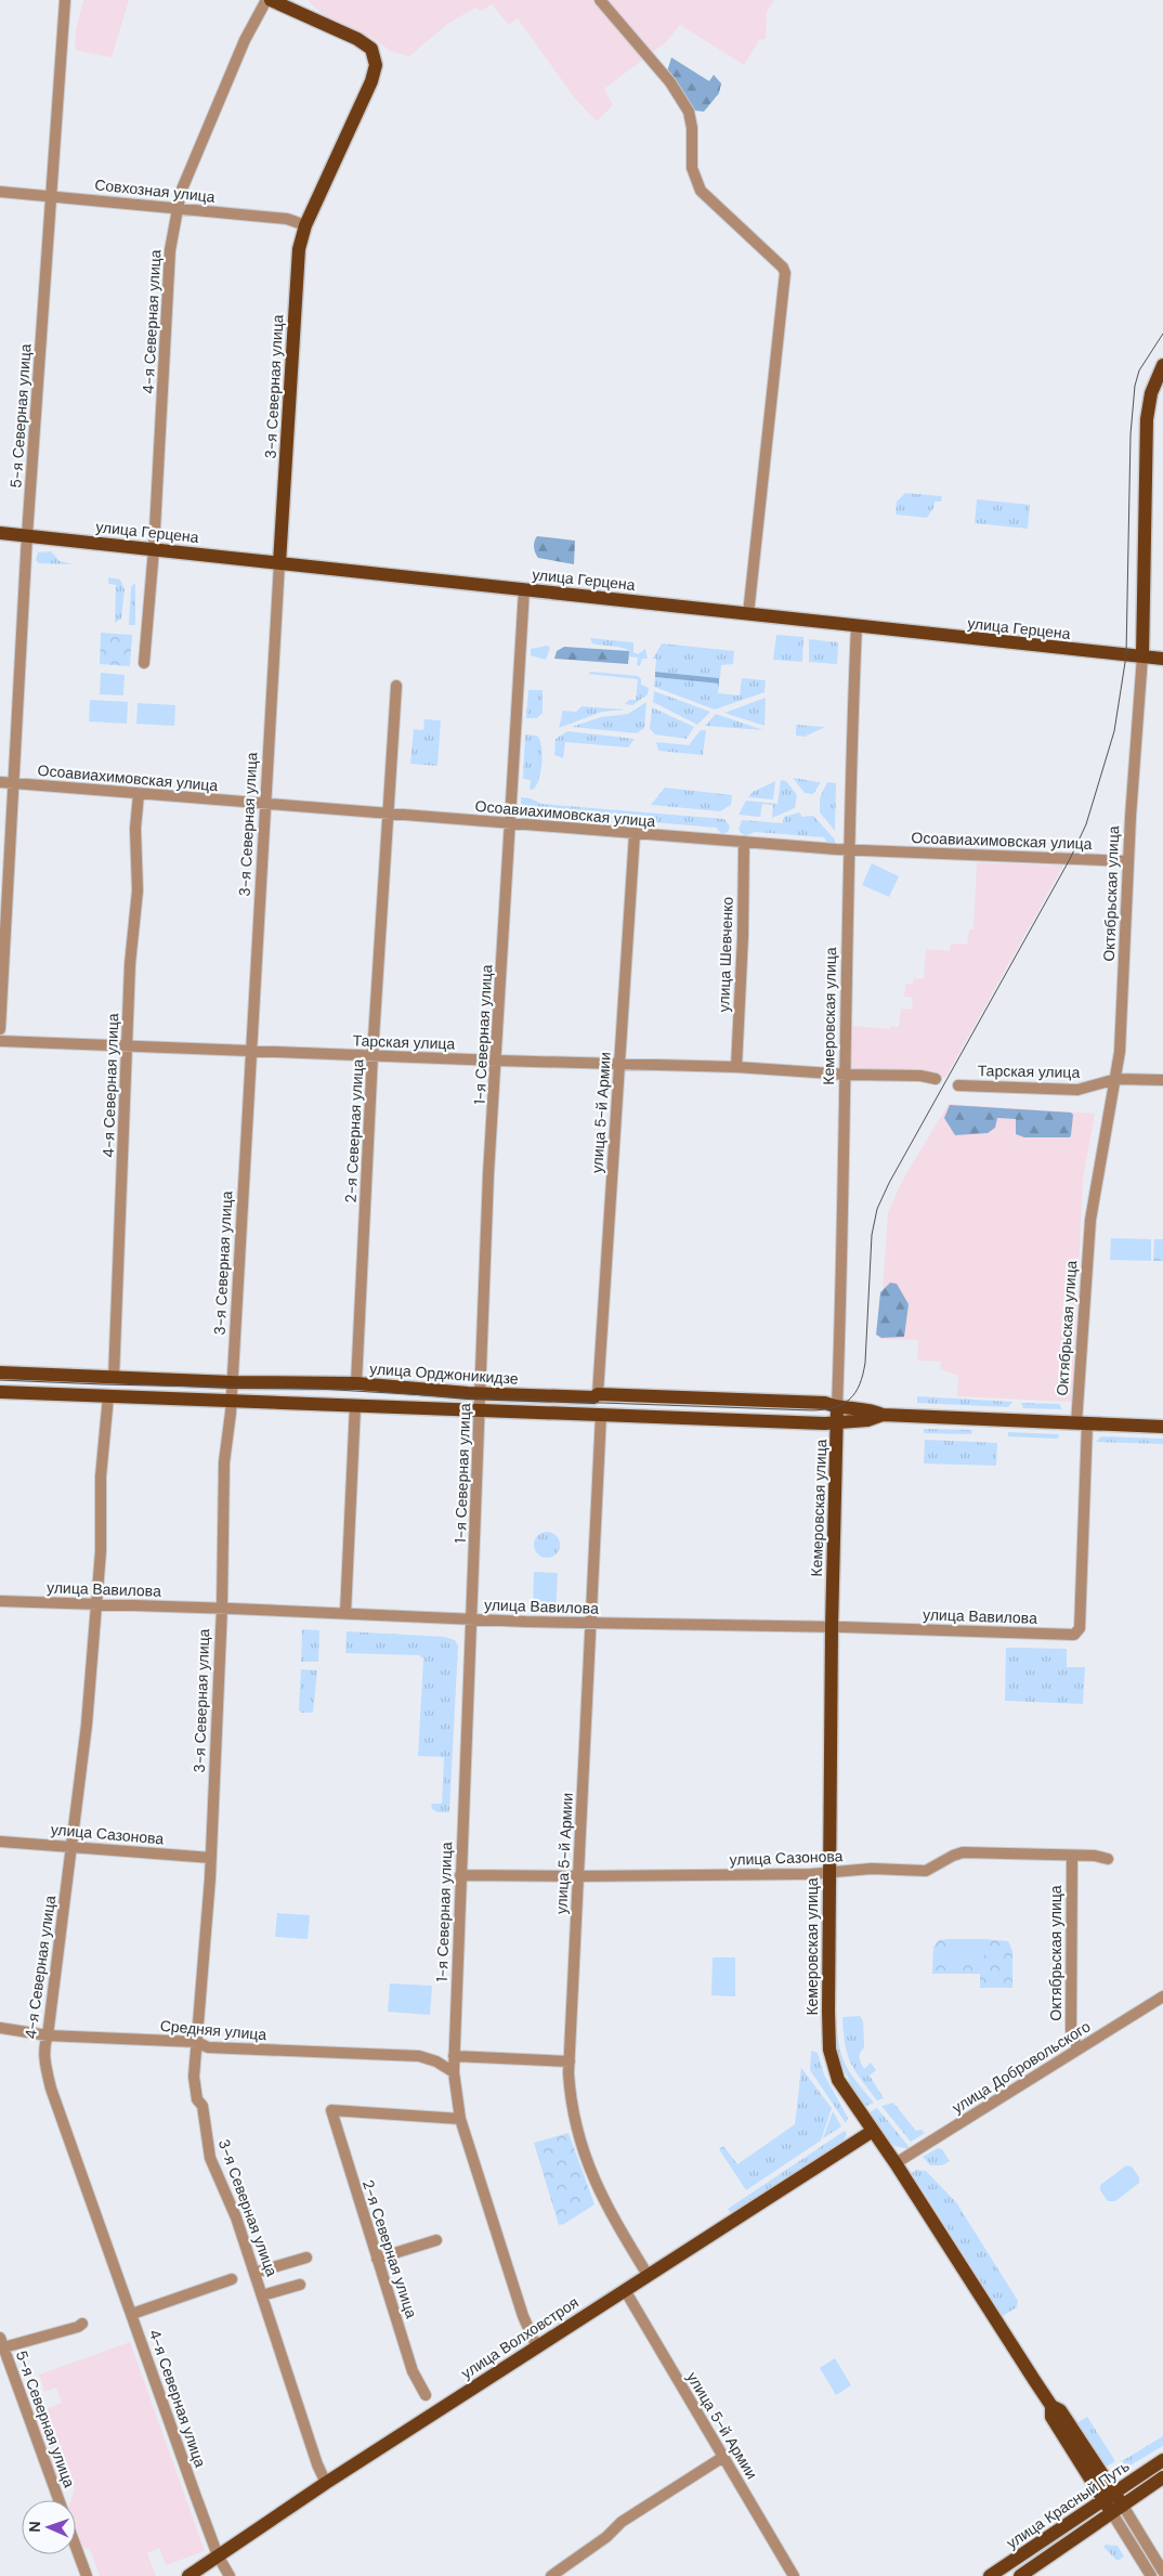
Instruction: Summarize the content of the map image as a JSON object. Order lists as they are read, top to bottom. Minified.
{"streets":{"main road":["3-я Северная улица","улица Герцена","Октябрьская улица","Кемеровская улица","улица Орджоникидзе","улица Волховстроя","улица Красный Путь"],"street":["Совхозная улица","4-я Северная улица","5-я Северная улица","Осоавиахимовская улица","улица Шевченко","1-я Северная улица","Тарская улица","улица 5-й Армии","2-я Северная улица","улица Вавилова","улица Сазонова","Средняя улица","улица Добровольского"]},"crossings":[["Совхозная улица","4-я Северная улица"],["Совхозная улица","3-я Северная улица"],["Совхозная улица","5-я Северная улица"],["4-я Северная улица","3-я Северная улица"],["4-я Северная улица","улица Герцена"],["4-я Северная улица","Осоавиахимовская улица"],["4-я Северная улица","Тарская улица"],["4-я Северная улица","улица Орджоникидзе"],["4-я Северная улица","улица Вавилова"],["4-я Северная улица","улица Сазонова"],["4-я Северная улица","Средняя улица"],["4-я Северная улица","улица Волховстроя"],["3-я Северная улица","улица Герцена"],["3-я Северная улица","Осоавиахимовская улица"],["3-я Северная улица","Тарская улица"],["3-я Северная улица","улица Орджоникидзе"],["3-я Северная улица","улица Вавилова"],["3-я Северная улица","улица Сазонова"],["3-я Северная улица","Средняя улица"],["3-я Северная улица","улица Волховстроя"],["5-я Северная улица","улица Герцена"],["5-я Северная улица","Осоавиахимовская улица"],["улица Герцена","Октябрьская улица"],["улица Герцена","Кемеровская улица"],["улица Герцена","1-я Северная улица"],["Осоавиахимовская улица","Октябрьская улица"],["Осоавиахимовская улица","улица Шевченко"],["Осоавиахимовская улица","Кемеровская улица"],["Осоавиахимовская улица","1-я Северная улица"],["Осоавиахимовская улица","улица 5-й Армии"],["Осоавиахимовская улица","2-я Северная улица"],["Октябрьская улица","Тарская улица"],["Октябрьская улица","улица Орджоникидзе"],["Октябрьская улица","улица Вавилова"],["Октябрьская улица","улица Сазонова"],["Октябрьская улица","улица Добровольского"],["улица Шевченко","Тарская улица"],["Кемеровская улица","Тарская улица"],["Кемеровская улица","улица Орджоникидзе"],["Кемеровская улица","улица Вавилова"],["Кемеровская улица","улица Сазонова"],["Кемеровская улица","улица Добровольского"],["Кемеровская улица","улица Волховстроя"],["Кемеровская улица","улица Красный Путь"],["1-я Северная улица","Тарская улица"],["1-я Северная улица","2-я Северная улица"],["1-я Северная улица","улица Орджоникидзе"],["1-я Северная улица","улица Вавилова"],["1-я Северная улица","улица Сазонова"],["1-я Северная улица","Средняя улица"],["1-я Северная улица","улица Волховстроя"],["Тарская улица","улица 5-й Армии"],["Тарская улица","2-я Северная улица"],["улица 5-й Армии","улица Орджоникидзе"],["улица 5-й Армии","улица Вавилова"],["улица 5-й Армии","улица Сазонова"],["улица 5-й Армии","улица Волховстроя"],["2-я Северная улица","улица Орджоникидзе"]],"north":"left"}
